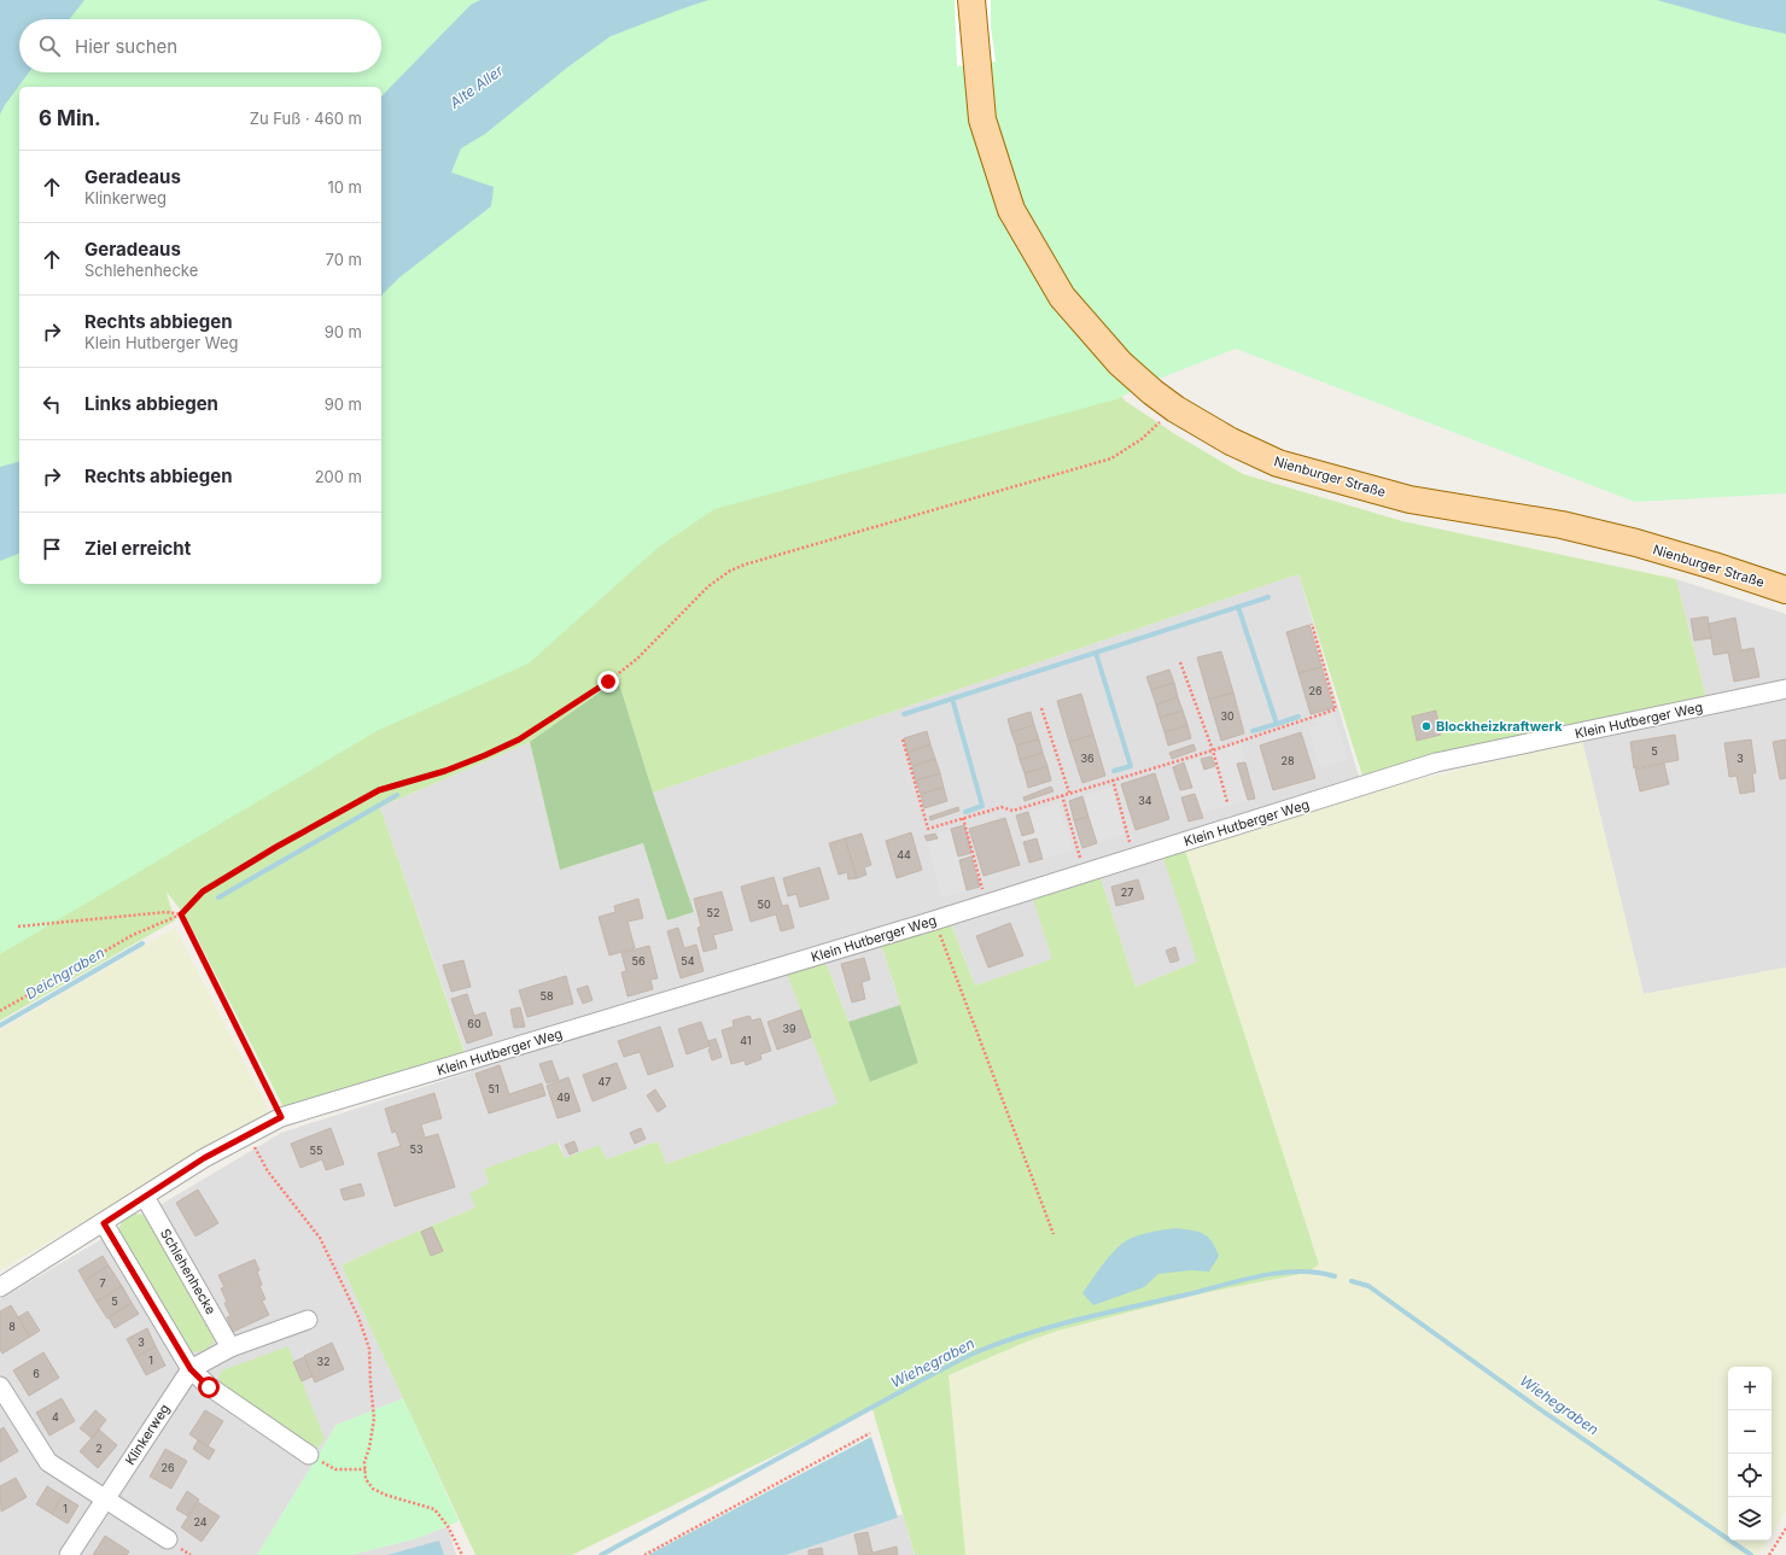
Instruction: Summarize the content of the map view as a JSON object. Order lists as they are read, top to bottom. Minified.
{"streets":{"main road":["Nienburger Straße"],"street":["Klein Hutberger Weg","Schlehenhecke","Klinkerweg"]},"crossings":[["Klein Hutberger Weg","Schlehenhecke"],["Schlehenhecke","Klinkerweg"]],"water":["Alte Aller","Deichgraben","Wiehegraben"],"places":["Blockheizkraftwerk"],"house_numbers":["26","30","5","36","3","28","34","44","27","50","52","56","54","58","60","39","41","47","51","49","53","55","7","5","8","3","1","32","6","4","2","26","1","24"],"page":{"search":"Hier suchen","heading":["6 Min.","Zu Fuß · 460 m"],"list":[["Geradeaus","Klinkerweg","10 m"],["Geradeaus","Schlehenhecke","70 m"],["Rechts abbiegen","Klein Hutberger Weg","90 m"],["Links abbiegen","90 m"],["Rechts abbiegen","200 m"],"Ziel erreicht"],"map_buttons":["+","−"]}}
